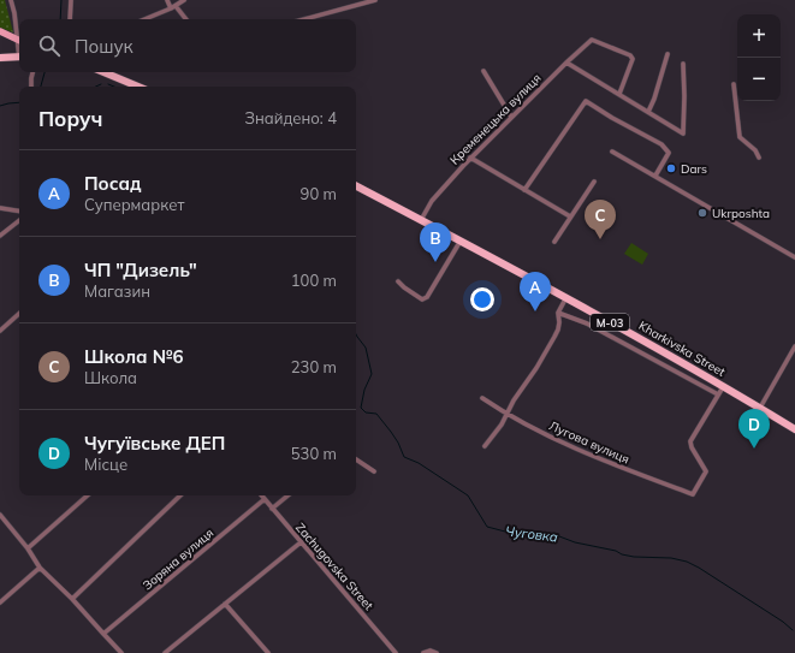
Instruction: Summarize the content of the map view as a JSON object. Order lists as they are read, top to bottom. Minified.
{"streets":{"highway":["М-03","Kharkivska Street"],"street":["Кременецька вулиця","Лугова вулиця","Зоряна вулиця","Zachugovska Street"]},"crossings":[["Кременецька вулиця","Kharkivska Street"],["Зоряна вулиця","Zachugovska Street"]],"water":["Чуговка"],"places":["Dars","Ukrposhta"],"page":{"map_buttons":["+","−"],"search":"Пошук","heading":["Поруч","Знайдено: 4"],"list":[{"mark":"A","name":"Посад","note":"Супермаркет","value":"90 m"},{"mark":"B","name":"ЧП \"Дизель\"","note":"Магазин","value":"100 m"},{"mark":"C","name":"Школа №6","note":"Школа","value":"230 m"},{"mark":"D","name":"Чугуївське ДЕП","note":"Місце","value":"530 m"}],"pins":["C","B","A","D"]}}
